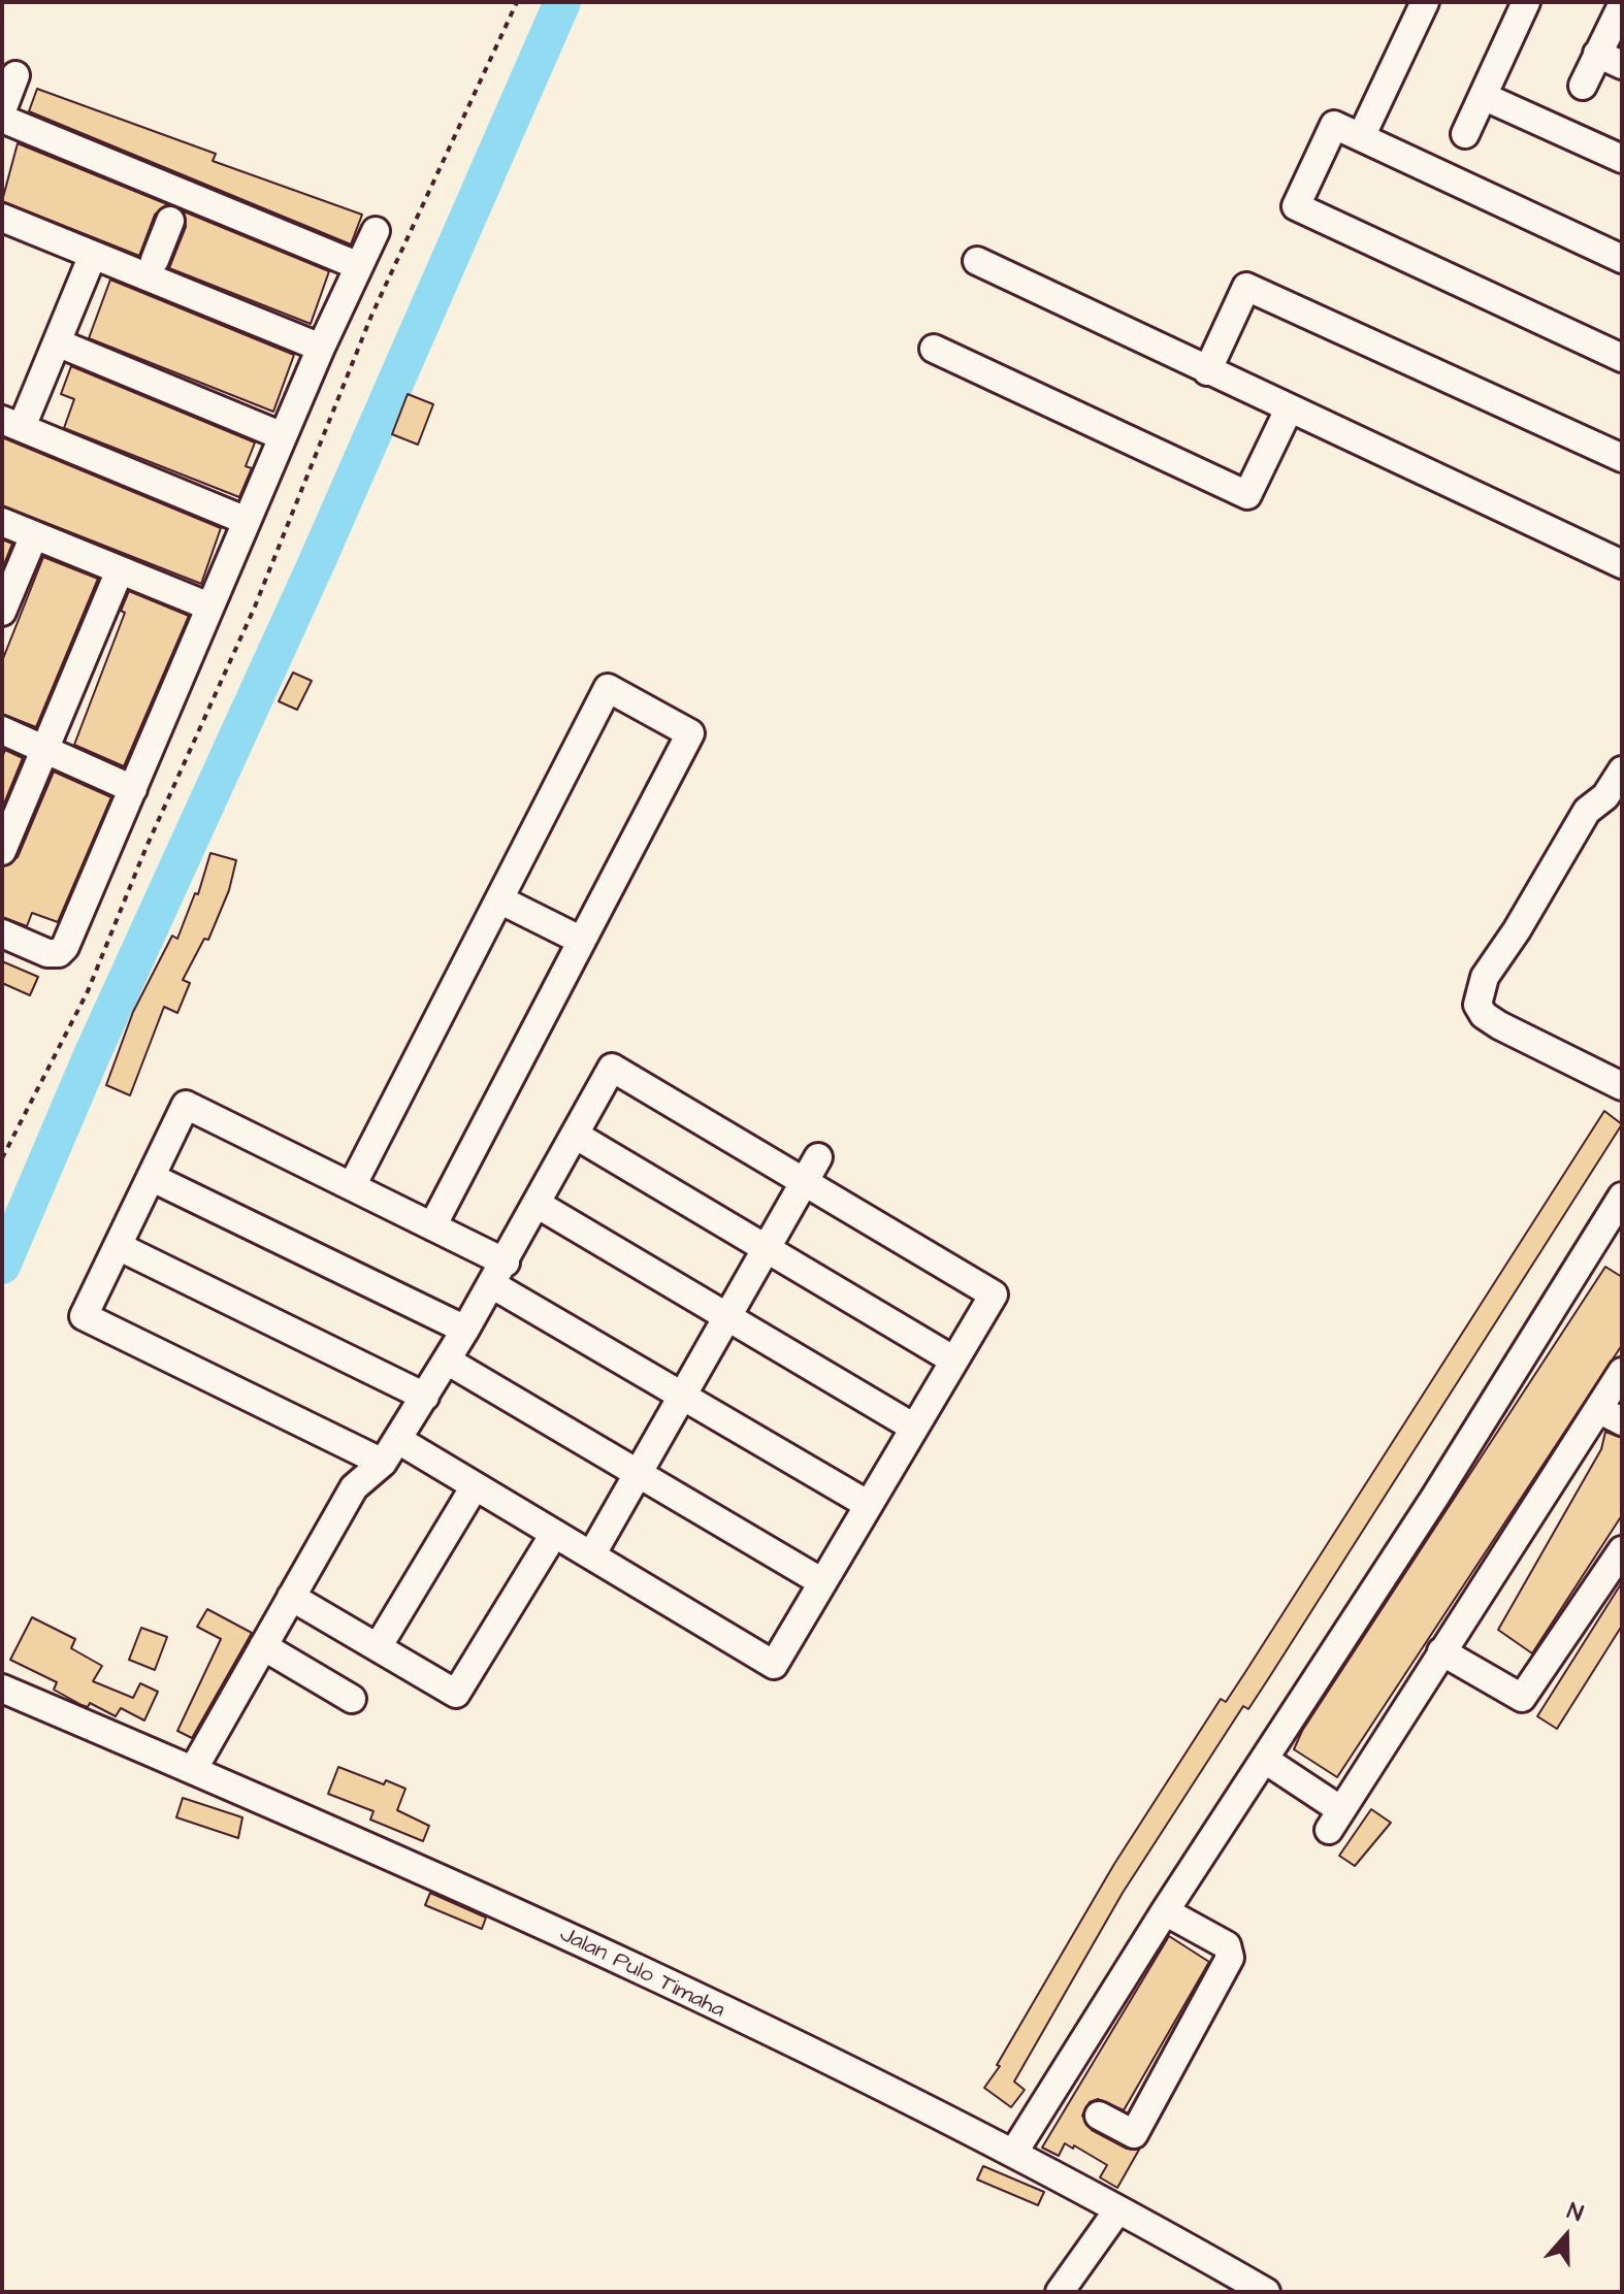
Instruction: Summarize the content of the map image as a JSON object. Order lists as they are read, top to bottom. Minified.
{"streets":{"street":["Jalan Pulo Timaha"]},"north":"top"}
